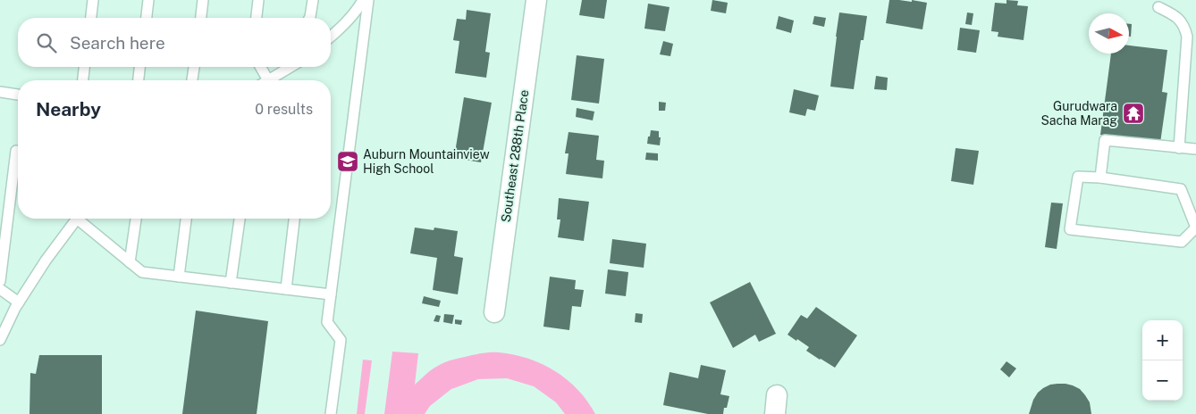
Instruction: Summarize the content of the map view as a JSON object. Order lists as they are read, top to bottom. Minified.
{"streets":{"street":["Southeast 288th Place"]},"places":{"temple":["Gurudwara Sacha Marag"],"school or university":["Auburn Mountainview High School"]},"north":"right","page":{"search":"Search here","heading":["Nearby","0 results"],"map_buttons":["+","−"]}}
